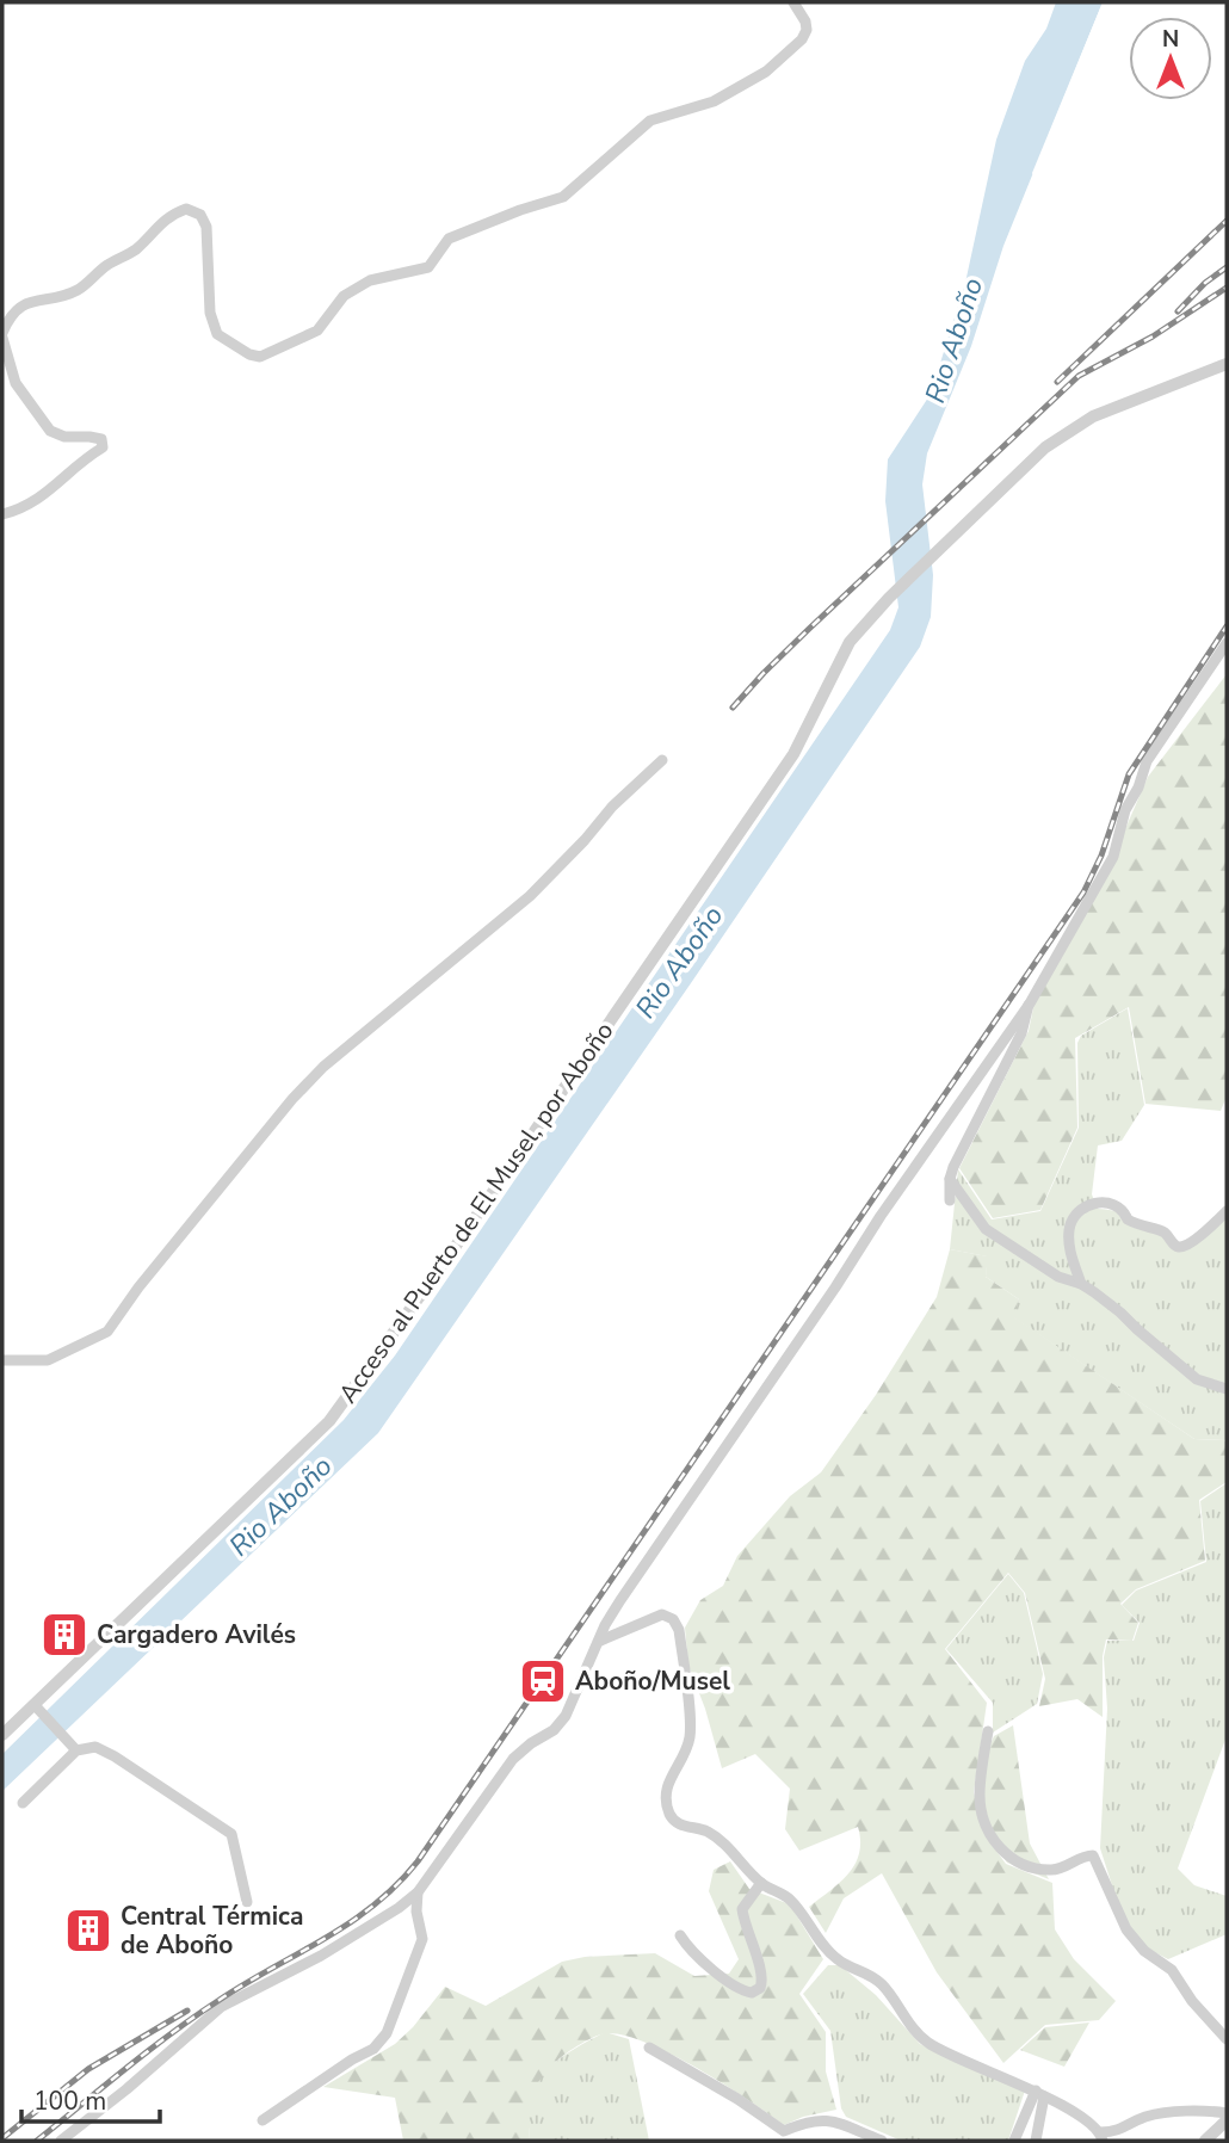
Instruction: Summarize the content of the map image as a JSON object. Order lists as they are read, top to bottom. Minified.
{"streets":{"street":["Acceso al Puerto de El Musel, por Aboño"]},"water":["Rio Aboño"],"places":{"building":["Cargadero Avilés","Central Térmica de Aboño"],"station":["Aboño/Musel"]},"scale_bar":"100 m","north":"top"}
